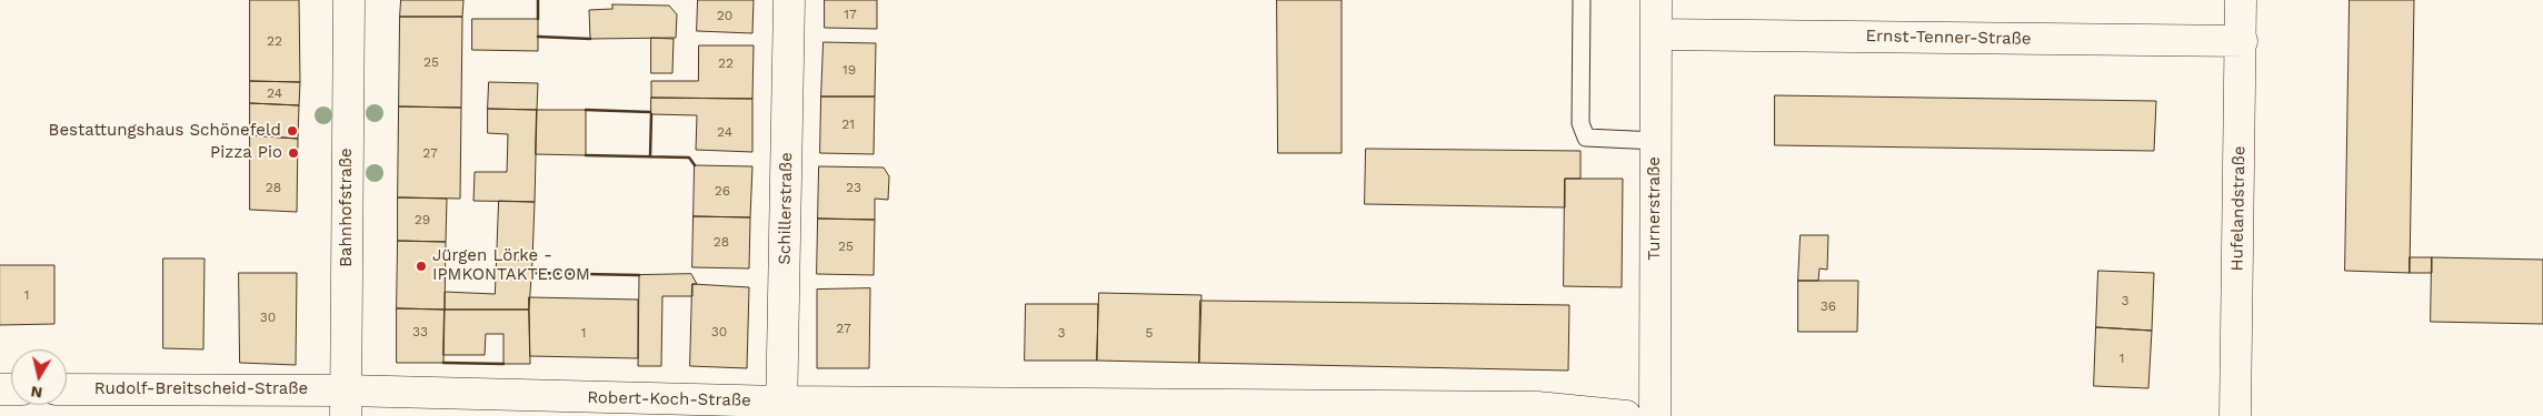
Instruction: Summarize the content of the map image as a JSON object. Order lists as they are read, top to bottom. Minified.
{"streets":{"street":["Ernst-Tenner-Straße","Bahnhofstraße","Schillerstraße","Turnerstraße","Hufelandstraße","Rudolf-Breitscheid-Straße","Robert-Koch-Straße"]},"crossings":[["Ernst-Tenner-Straße","Turnerstraße"],["Ernst-Tenner-Straße","Hufelandstraße"],["Bahnhofstraße","Rudolf-Breitscheid-Straße"],["Bahnhofstraße","Robert-Koch-Straße"],["Schillerstraße","Robert-Koch-Straße"],["Rudolf-Breitscheid-Straße","Robert-Koch-Straße"]],"places":["Bestattungshaus Schönefeld","Pizza Pio","Jürgen Lörke - IPMKONTAKTE.COM"],"house_numbers":["17","20","22","25","22","19","24","21","24","27","28","23","26","29","28","25","1","3","36","30","27","33","30","1","3","5","1"],"north":"bottom"}
